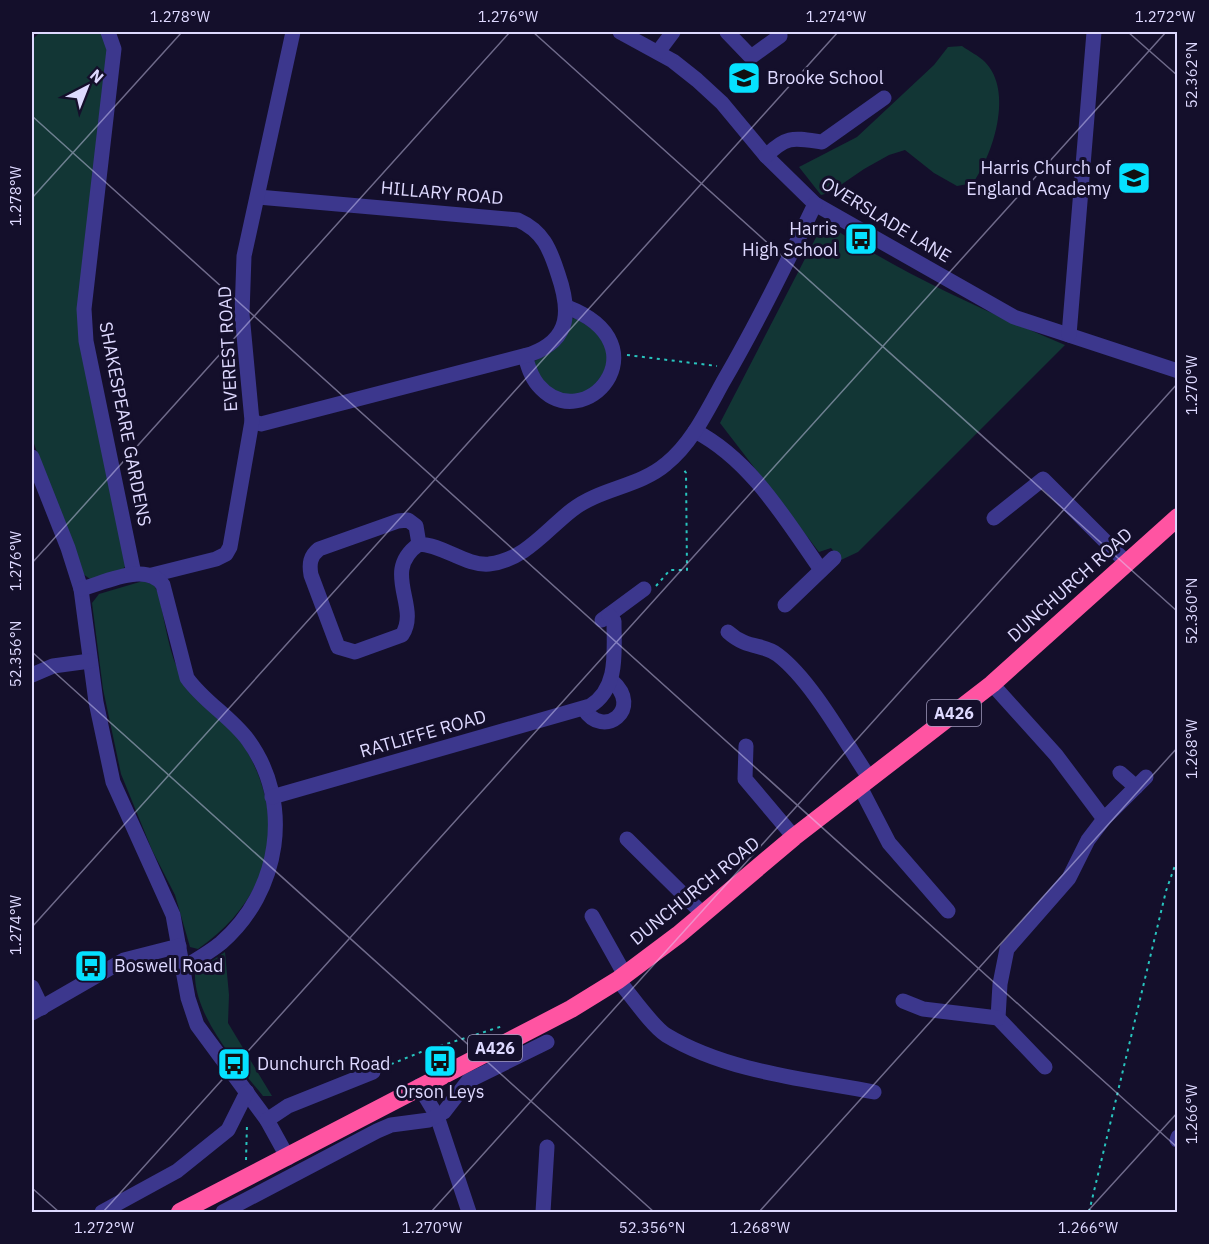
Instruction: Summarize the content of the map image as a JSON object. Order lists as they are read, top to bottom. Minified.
{"streets":{"highway":["DUNCHURCH ROAD","A426"],"street":["HILLARY ROAD","OVERSLADE LANE","EVEREST ROAD","SHAKESPEARE GARDENS","RATLIFFE ROAD"]},"crossings":[["HILLARY ROAD","EVEREST ROAD"]],"places":{"school or university":["Brooke School","Harris Church of England Academy"],"bus stop":["Harris High School","Boswell Road","Orson Leys","Dunchurch Road"]},"north":"top right","coordinates":["1.278°W","1.276°W","1.274°W","1.272°W","52.362°N","1.270°W","52.360°N","52.356°N","1.268°W","1.266°W"]}
